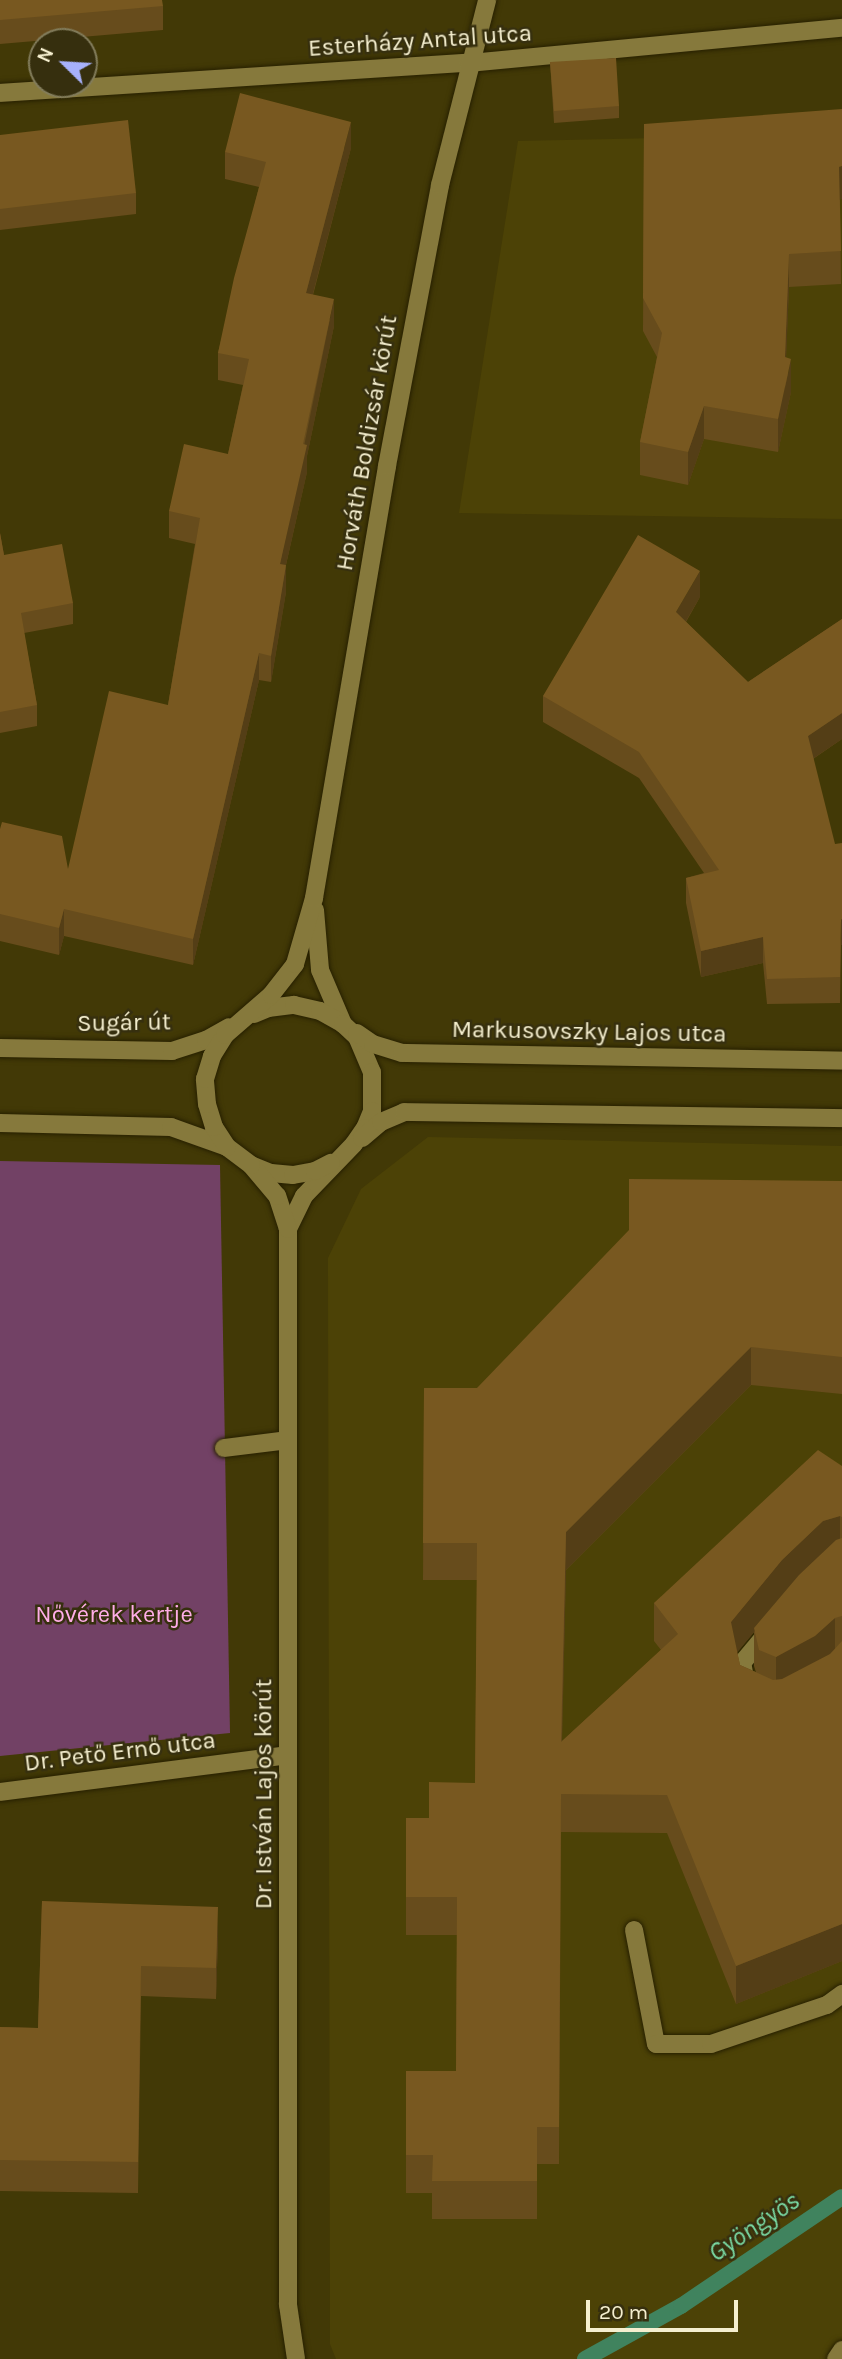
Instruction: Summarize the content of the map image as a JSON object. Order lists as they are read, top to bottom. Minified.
{"streets":{"street":["Esterházy Antal utca","Horváth Boldizsár körút","Sugár út","Markusovszky Lajos utca","Dr. Pető Ernő utca","Dr. István Lajos körút"]},"crossings":[["Esterházy Antal utca","Horváth Boldizsár körút"],["Horváth Boldizsár körút","Dr. István Lajos körút"],["Sugár út","Markusovszky Lajos utca"],["Sugár út","Dr. István Lajos körút"],["Markusovszky Lajos utca","Dr. István Lajos körút"],["Dr. Pető Ernő utca","Dr. István Lajos körút"]],"water":["Gyöngyös"],"parks":["Nővérek kertje"],"scale_bar":"20 m","north":"top left"}
